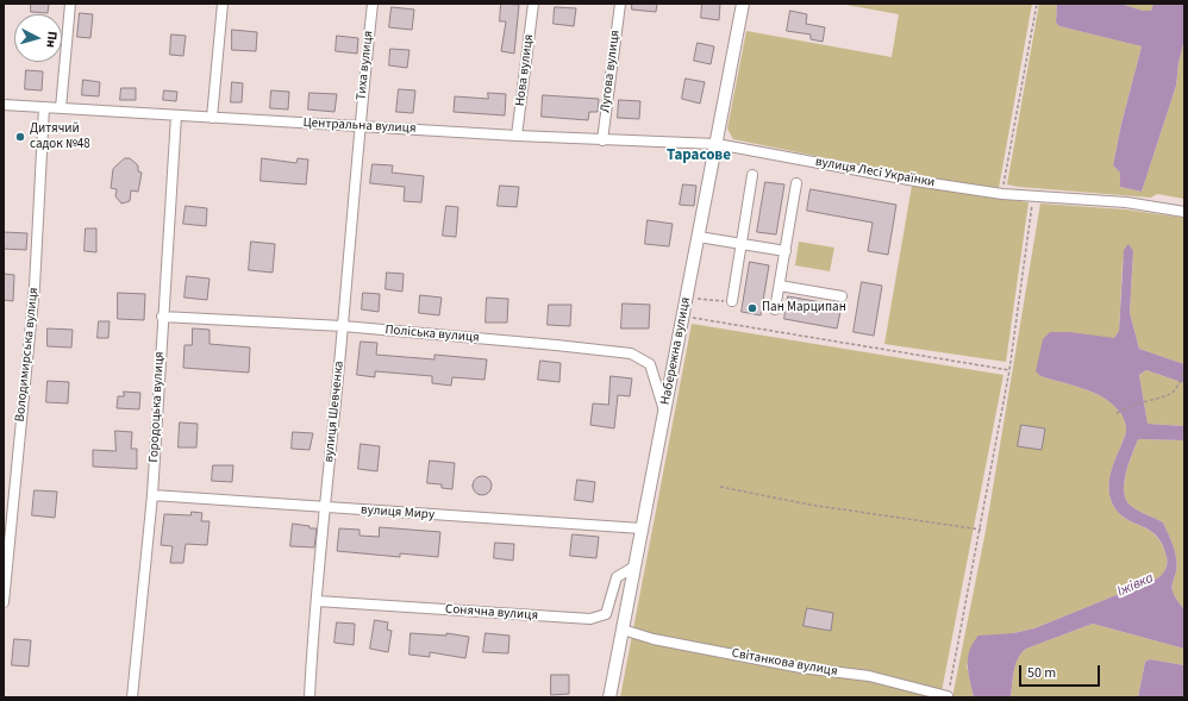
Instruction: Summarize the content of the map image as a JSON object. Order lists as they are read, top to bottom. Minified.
{"streets":{"street":["Тиха вулиця","Нова вулиця","Лугова вулиця","Центральна вулиця","вулиця Лесі Українки","Поліська вулиця","Набережна вулиця","Володимирська вулиця","Городоцька вулиця","вулиця Шевченка","вулиця Миру","Сонячна вулиця","Світанкова вулиця"]},"crossings":[["Тиха вулиця","Центральна вулиця"],["Тиха вулиця","вулиця Шевченка"],["Нова вулиця","Центральна вулиця"],["Лугова вулиця","Центральна вулиця"],["Центральна вулиця","вулиця Лесі Українки"],["Центральна вулиця","Набережна вулиця"],["Центральна вулиця","Володимирська вулиця"],["Центральна вулиця","Городоцька вулиця"],["Центральна вулиця","вулиця Шевченка"],["вулиця Лесі Українки","Набережна вулиця"],["Поліська вулиця","Набережна вулиця"],["Поліська вулиця","Городоцька вулиця"],["Поліська вулиця","вулиця Шевченка"],["Набережна вулиця","вулиця Миру"],["Набережна вулиця","Сонячна вулиця"],["Набережна вулиця","Світанкова вулиця"],["Городоцька вулиця","вулиця Миру"],["вулиця Шевченка","вулиця Миру"],["вулиця Шевченка","Сонячна вулиця"]],"districts":["Тарасове"],"water":["Іжівка"],"places":["Дитячий садок №48","Пан Марципан"],"scale_bar":"50 m","north":"right"}
